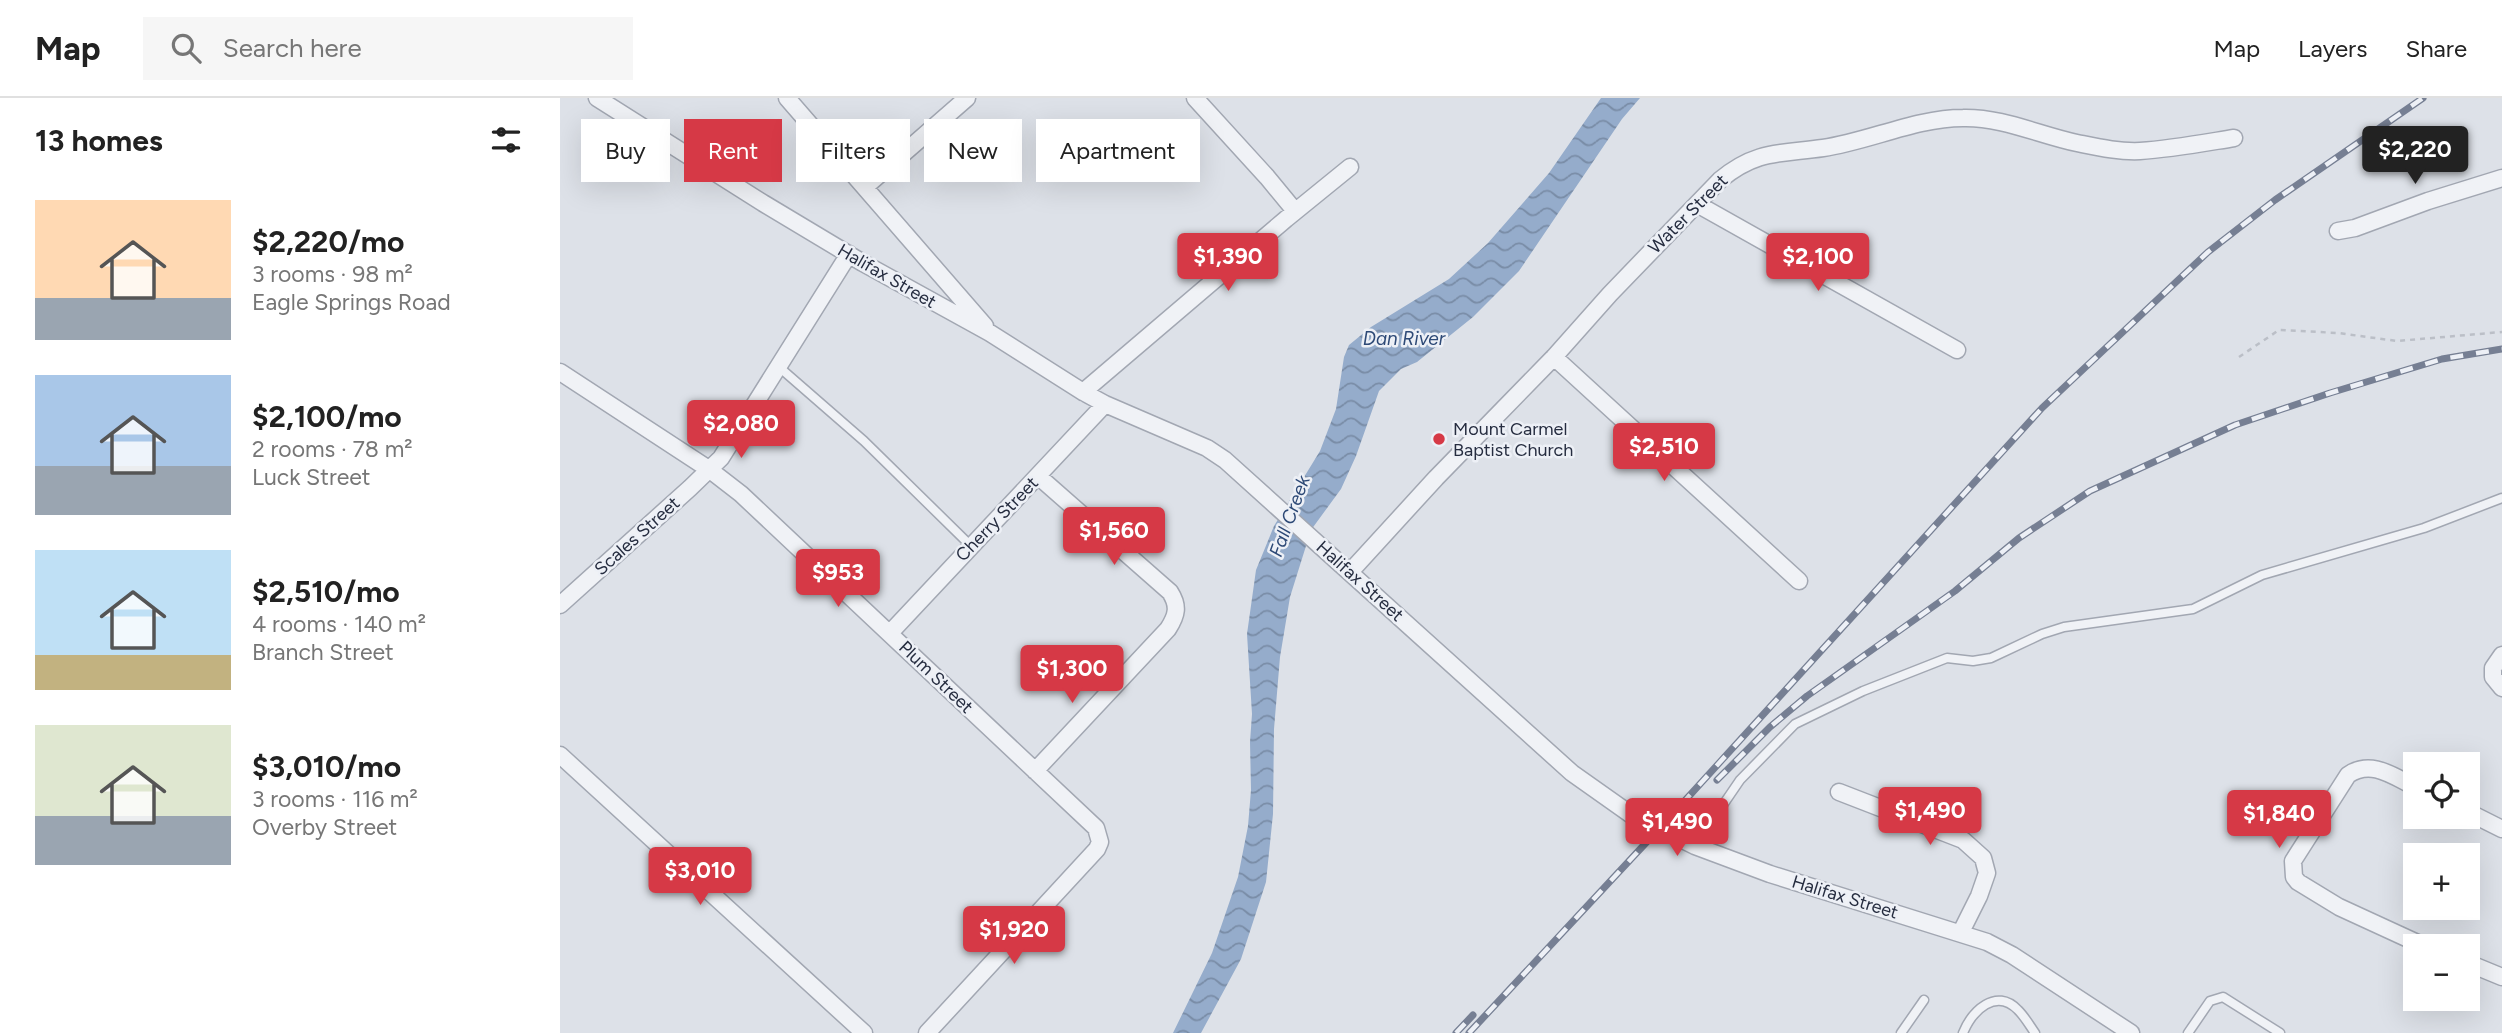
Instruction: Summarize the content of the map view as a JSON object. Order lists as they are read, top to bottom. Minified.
{"streets":{"street":["Water Street","Halifax Street","Cherry Street","Scales Street","Plum Street"]},"crossings":[["Water Street","Halifax Street"],["Halifax Street","Cherry Street"],["Halifax Street","Scales Street"],["Cherry Street","Plum Street"],["Scales Street","Plum Street"]],"water":["Dan River","Fall Creek"],"places":["Mount Carmel Baptist Church"],"page":{"header":"Map","search":"Search here","nav":["Map","Layers","Share"],"heading":"13 homes","chip":["Buy","Rent","Filters","New","Apartment"],"price":["$2,220","$1,390","$2,100","$2,080","$2,510","$1,560","$953","$1,300","$1,490","$1,840","$1,490","$3,010","$1,920"],"list":[{"name":"$2,220/mo","note":"3 rooms · 98 m² · Eagle Springs Road"},{"name":"$2,100/mo","note":"2 rooms · 78 m² · Luck Street"},{"name":"$2,510/mo","note":"4 rooms · 140 m² · Branch Street"},{"name":"$3,010/mo","note":"3 rooms · 116 m² · Overby Street"}],"map_buttons":["+","−"]}}
